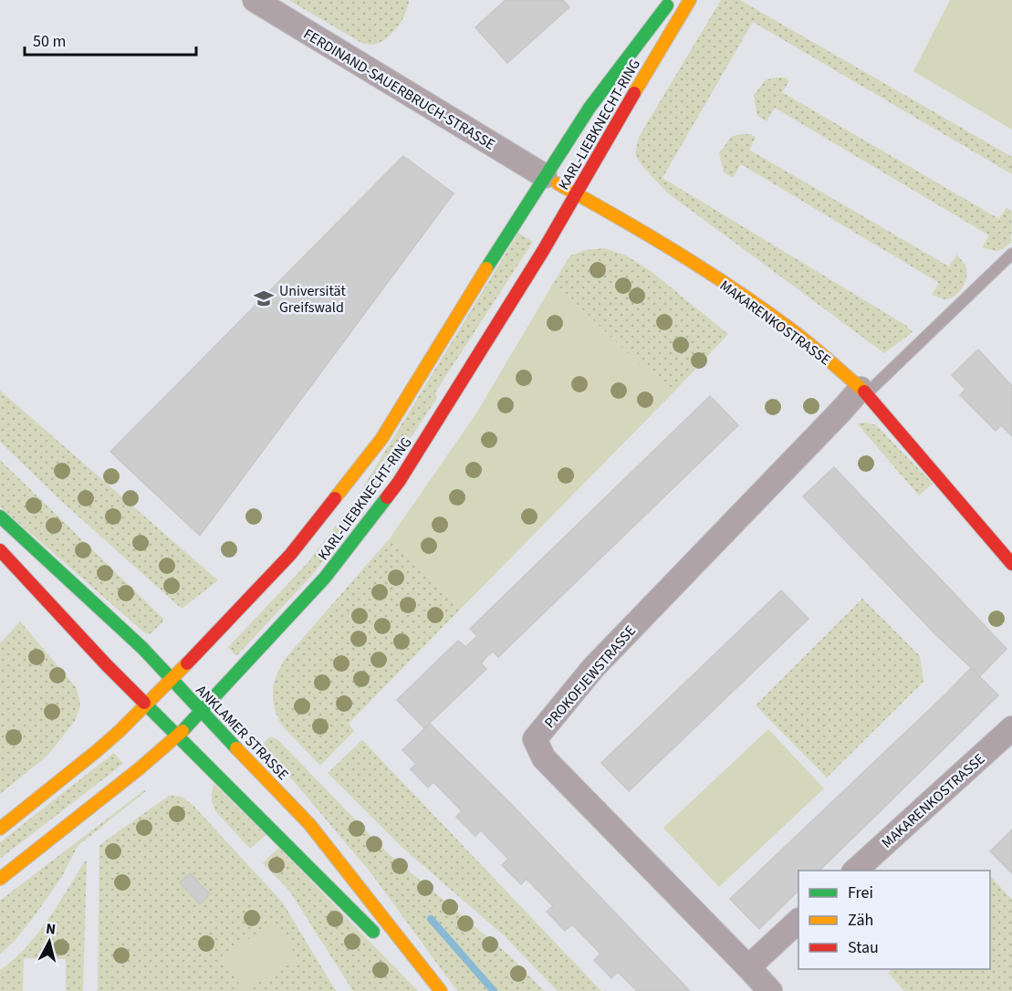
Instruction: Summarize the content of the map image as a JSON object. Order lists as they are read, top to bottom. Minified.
{"streets":{"street":["FERDINAND-SAUERBRUCH-STRASSE","KARL-LIEBKNECHT-RING","MAKARENKOSTRASSE","PROKOFJEWSTRASSE","ANKLAMER STRASSE"]},"crossings":[["FERDINAND-SAUERBRUCH-STRASSE","KARL-LIEBKNECHT-RING"],["FERDINAND-SAUERBRUCH-STRASSE","MAKARENKOSTRASSE"],["KARL-LIEBKNECHT-RING","MAKARENKOSTRASSE"],["KARL-LIEBKNECHT-RING","ANKLAMER STRASSE"],["MAKARENKOSTRASSE","PROKOFJEWSTRASSE"]],"places":{"school or university":["Universität Greifswald"]},"legend":["Frei","Zäh","Stau"],"scale_bar":"50 m","north":"top"}
